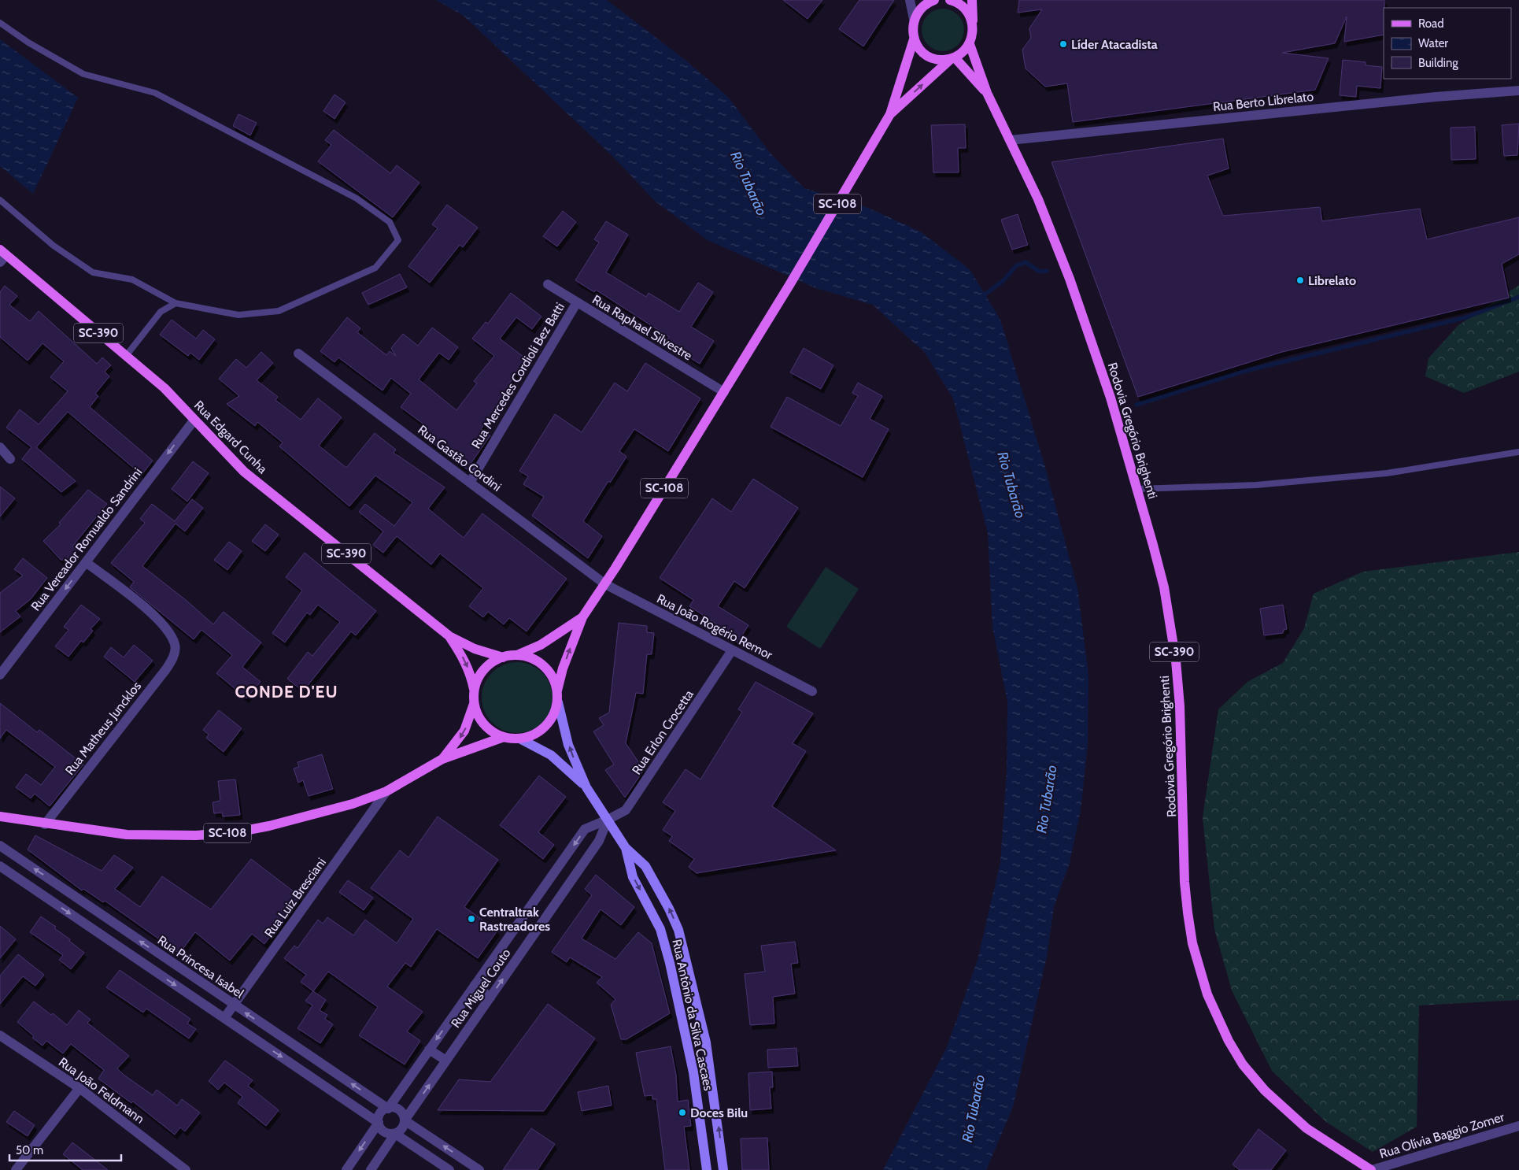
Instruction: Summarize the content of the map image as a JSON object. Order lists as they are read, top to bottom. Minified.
{"streets":{"main road":["SC-108","SC-390","Rodovia Gregório Brighenti","Rua Edgard Cunha","Rua Antônio da Silva Cascaes"],"street":["Rua Berto Librelato","Rua Raphael Silvestre","Rua Mercedes Cordioli Bez Batti","Rua Gastão Cordini","Rua Vereador Romualdo Sandrini","Rua João Rogério Remor","Rua Matheus Juncklos","Rua Erlon Crocetta","Rua Luiz Bresciani","Rua Princesa Isabel","Rua Miguel Couto","Rua João Feldmann","Rua Olívia Baggio Zomer"]},"crossings":[["Rua Berto Librelato","Rodovia Gregório Brighenti"],["SC-108","Rua Raphael Silvestre"],["SC-108","Rodovia Gregório Brighenti"],["SC-108","Rua Edgard Cunha"],["SC-108","Rua Gastão Cordini"],["SC-108","Rua João Rogério Remor"],["SC-108","Rua Matheus Juncklos"],["SC-108","Rua Luiz Bresciani"],["SC-108","Rua Antônio da Silva Cascaes"],["Rua Raphael Silvestre","Rua Mercedes Cordioli Bez Batti"],["Rua Mercedes Cordioli Bez Batti","Rua Gastão Cordini"],["Rodovia Gregório Brighenti","Rua Olívia Baggio Zomer"],["Rua Edgard Cunha","Rua Vereador Romualdo Sandrini"],["Rua Edgard Cunha","Rua Antônio da Silva Cascaes"],["Rua Gastão Cordini","Rua João Rogério Remor"],["Rua Vereador Romualdo Sandrini","Rua Matheus Juncklos"],["Rua João Rogério Remor","Rua Erlon Crocetta"],["Rua Erlon Crocetta","Rua Miguel Couto"],["Rua Erlon Crocetta","Rua Antônio da Silva Cascaes"],["Rua Luiz Bresciani","Rua Princesa Isabel"],["Rua Princesa Isabel","Rua Miguel Couto"],["Rua Miguel Couto","Rua Antônio da Silva Cascaes"]],"one_way":["Rua Vereador Romualdo Sandrini"],"districts":["CONDE D'EU"],"water":["Rio Tubarão"],"places":["Líder Atacadista","Librelato","Centraltrak Rastreadores","Doces Bilu"],"legend":["Road","Water","Building"],"scale_bar":"50 m"}
